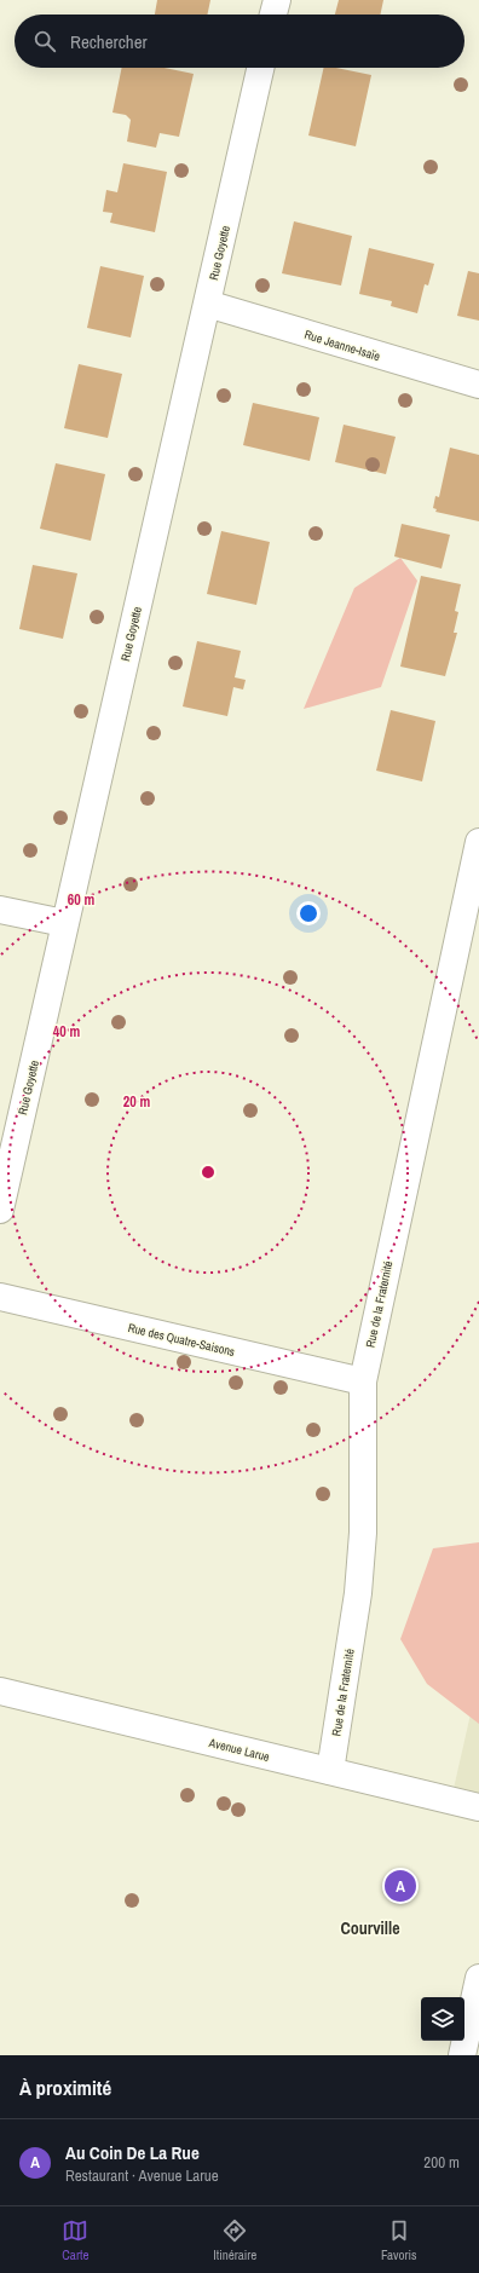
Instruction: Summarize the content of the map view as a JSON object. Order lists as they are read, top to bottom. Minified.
{"streets":{"street":["Rue Goyette","Rue Jeanne-Isaïe","Rue de la Fraternité","Rue des Quatre-Saisons","Avenue Larue"]},"crossings":[["Rue Goyette","Rue Jeanne-Isaïe"],["Rue de la Fraternité","Rue des Quatre-Saisons"],["Rue de la Fraternité","Avenue Larue"]],"districts":["Courville"],"page":{"search":"Rechercher","pins":"A","heading":"À proximité","list":[{"mark":"A","name":"Au Coin De La Rue","note":"Restaurant · Avenue Larue","value":"200 m"}],"nav":["Carte","Itinéraire","Favoris"]},"rings":["60 m","40 m","20 m"]}
